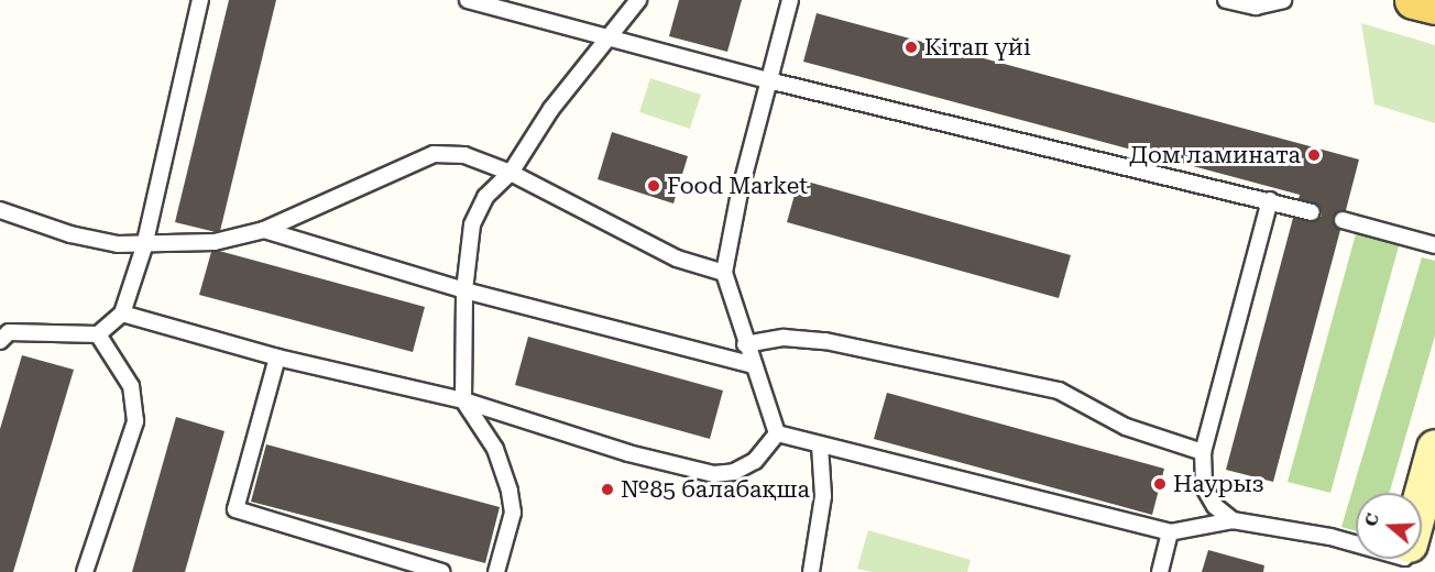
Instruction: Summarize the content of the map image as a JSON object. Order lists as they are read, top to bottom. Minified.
{"places":["Кітап үйі","Дом ламината","Food Market","Наурыз","№85 балабақша"],"north":"left"}
